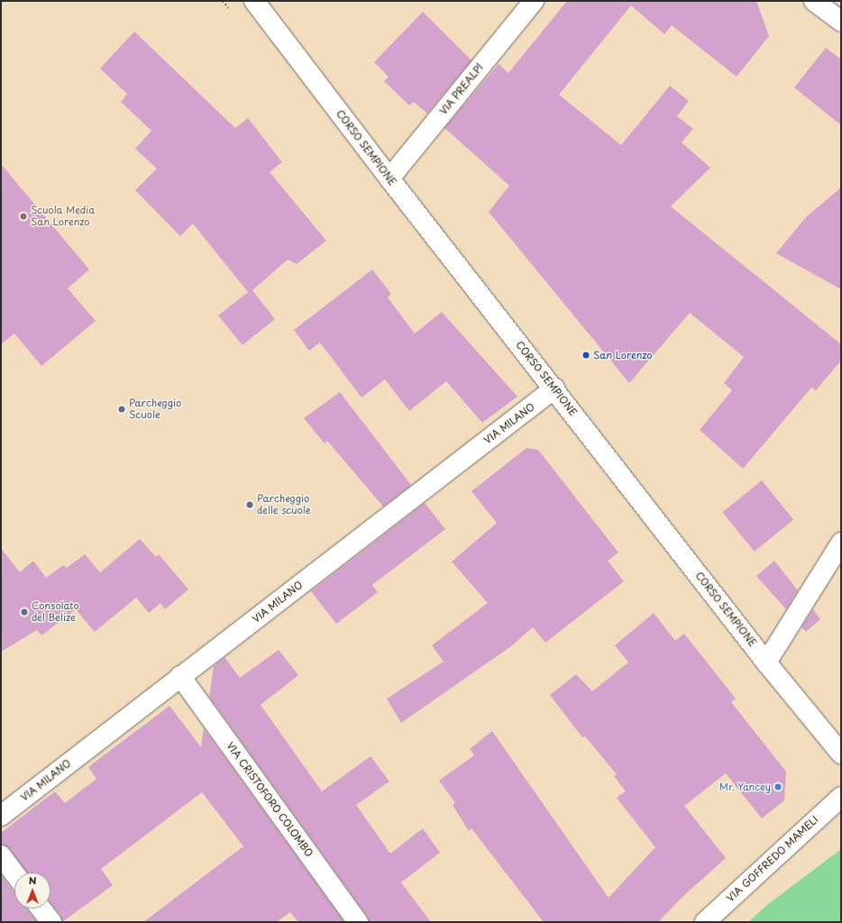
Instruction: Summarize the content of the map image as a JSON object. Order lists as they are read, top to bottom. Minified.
{"streets":{"street":["VIA PREALPI","CORSO SEMPIONE","VIA MILANO","VIA CRISTOFORO COLOMBO","VIA GOFFREDO MAMELI"]},"crossings":[["VIA PREALPI","CORSO SEMPIONE"],["CORSO SEMPIONE","VIA MILANO"],["VIA MILANO","VIA CRISTOFORO COLOMBO"]],"places":["Scuola Media San Lorenzo","San Lorenzo","Parcheggio Scuole","Parcheggio delle scuole","Consolato del Belize","Mr. Yancey"],"north":"top"}
